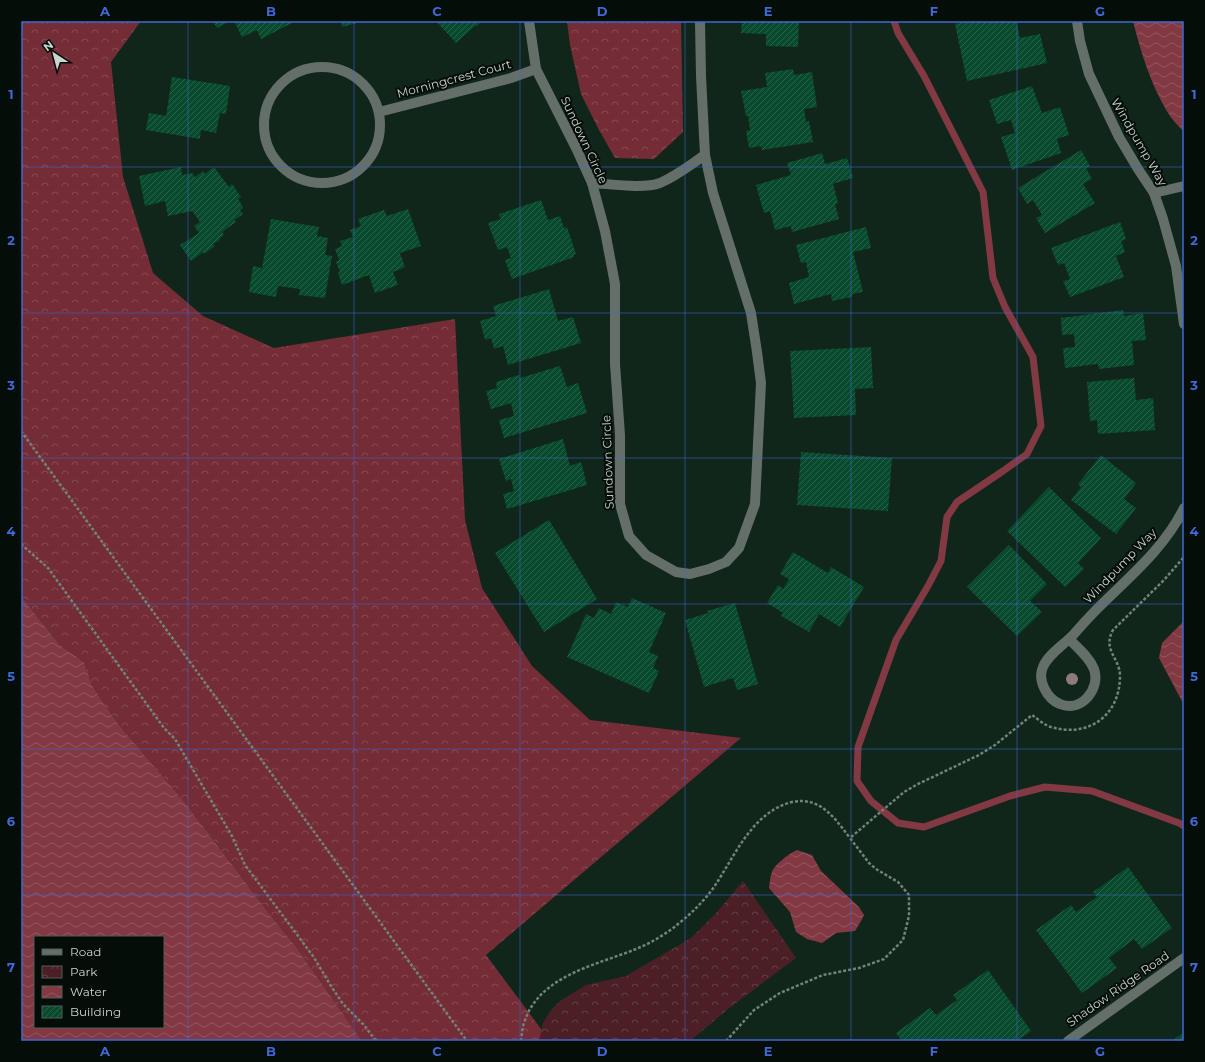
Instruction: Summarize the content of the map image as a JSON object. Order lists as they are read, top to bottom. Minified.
{"streets":{"street":["Morningcrest Court","Sundown Circle","Windpump Way","Shadow Ridge Road"]},"crossings":[["Morningcrest Court","Sundown Circle"]],"legend":["Road","Park","Water","Building"],"north":"top left","grid":{"columns":["A","B","C","D","E","F","G"],"rows":["1","2","3","4","5","6","7"]}}
